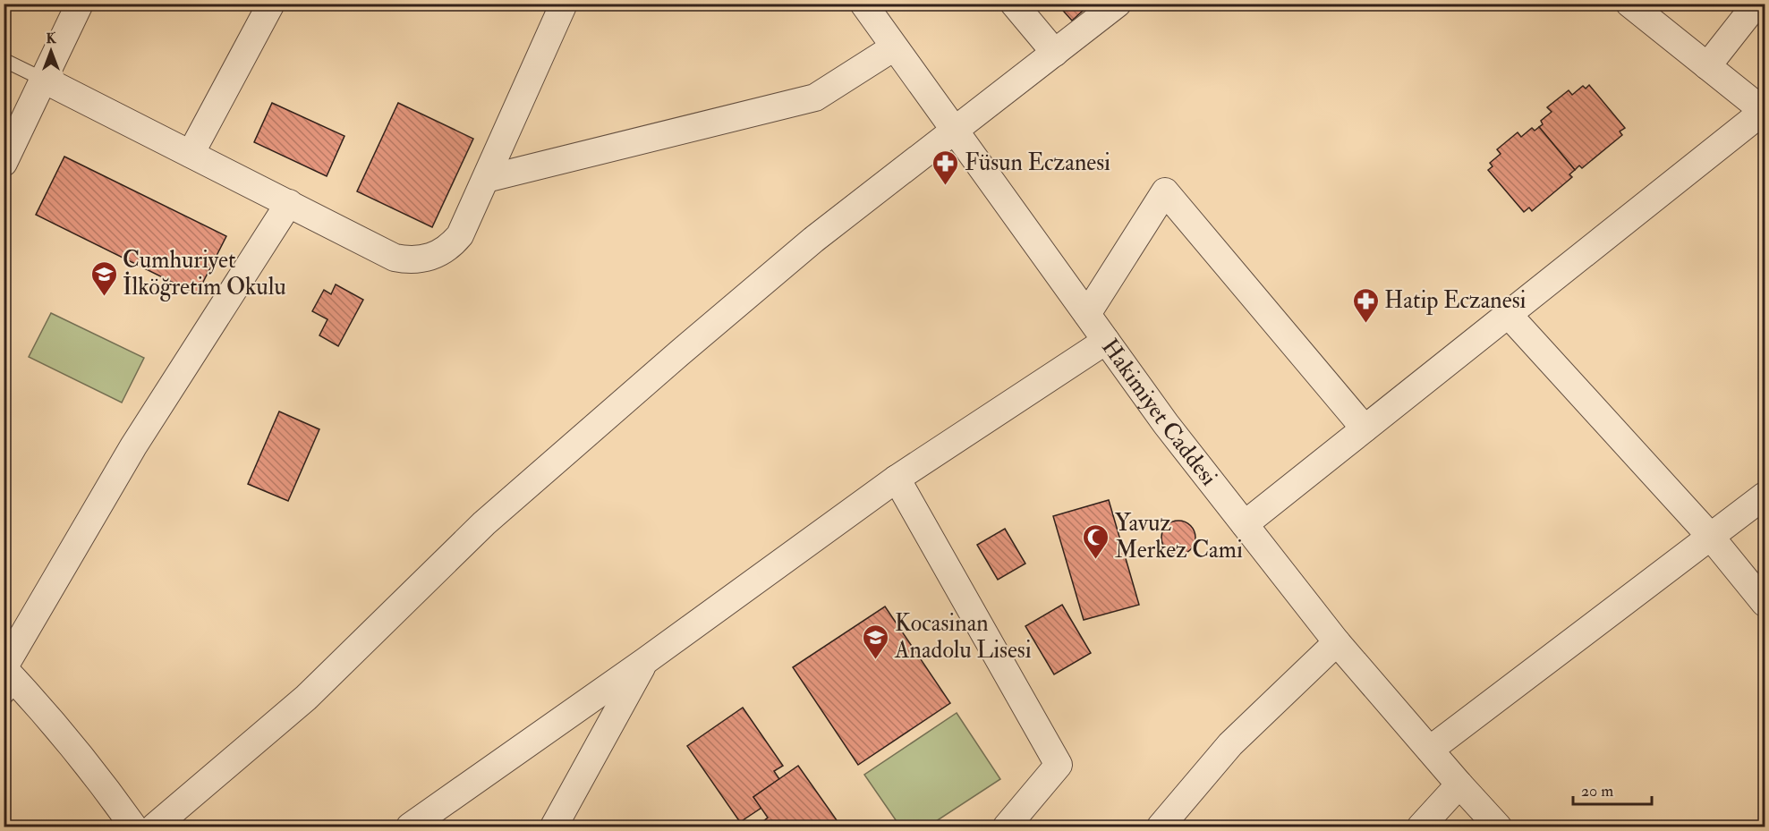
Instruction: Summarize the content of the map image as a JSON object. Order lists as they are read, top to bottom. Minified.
{"streets":{"street":["Hakimiyet Caddesi"]},"places":{"pharmacy":["Füsun Eczanesi","Hatip Eczanesi"],"school or university":["Cumhuriyet İlköğretim Okulu","Kocasinan Anadolu Lisesi"],"mosque":["Yavuz Merkez Cami"]},"scale_bar":"20 m","north":"top"}
